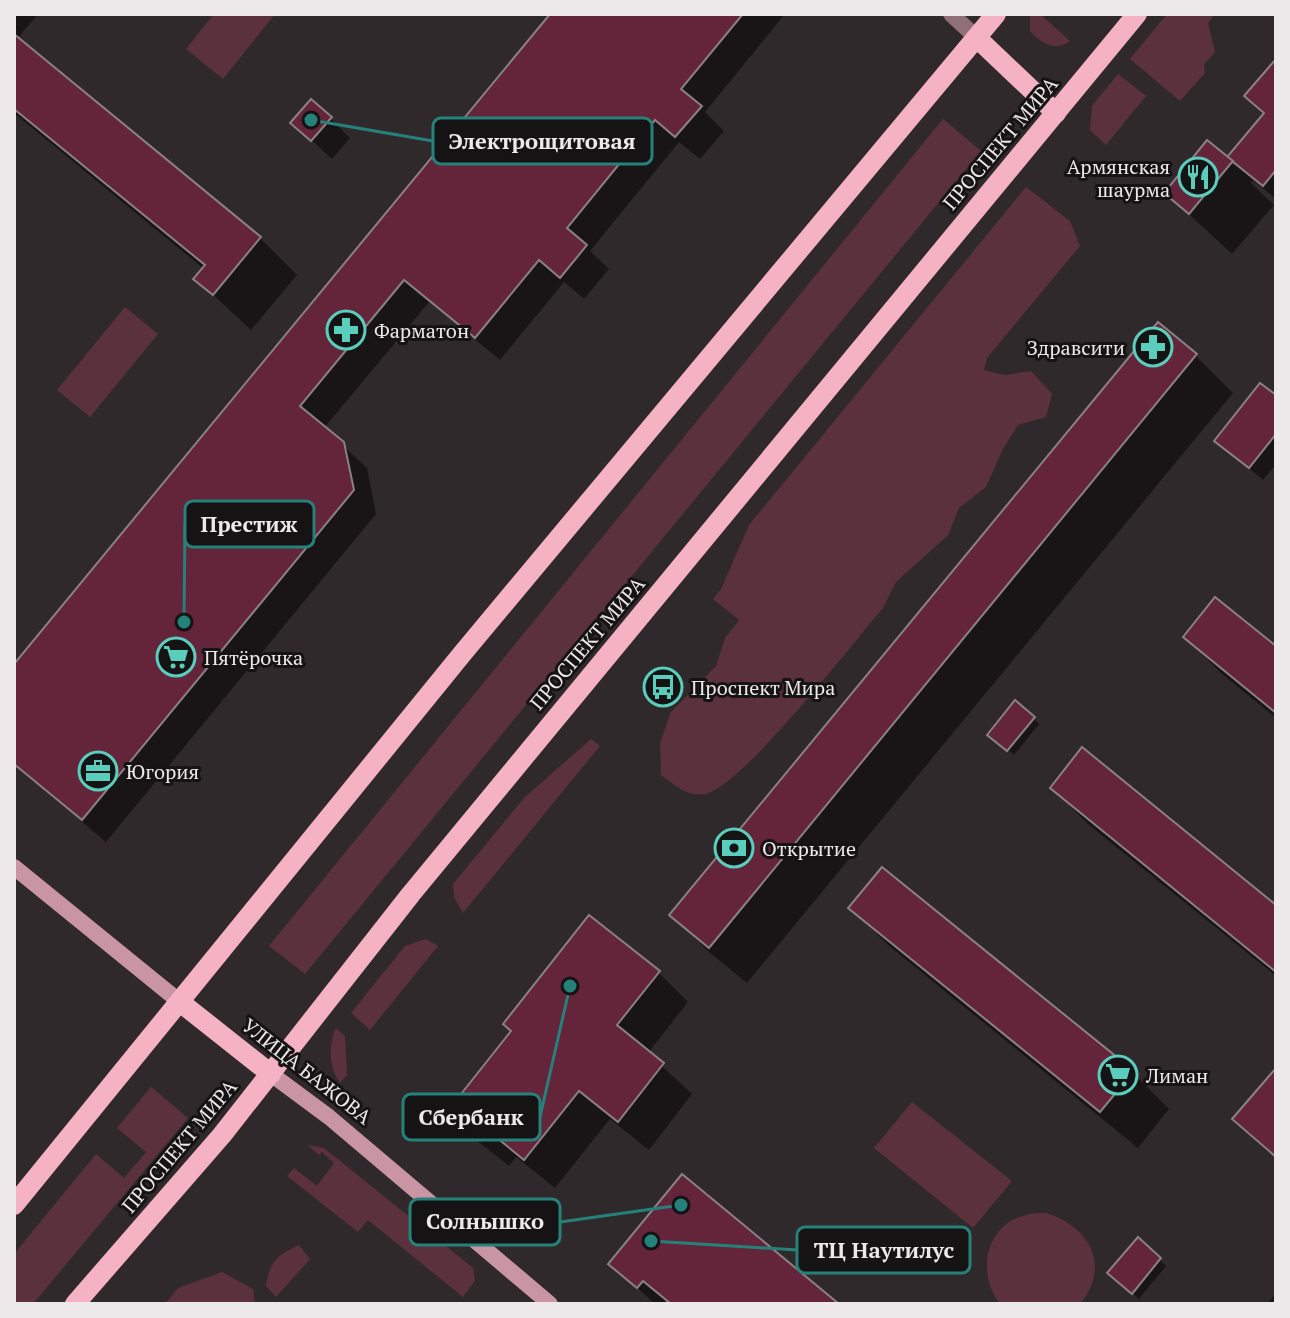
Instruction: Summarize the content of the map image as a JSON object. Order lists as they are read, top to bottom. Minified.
{"streets":{"main road":["ПРОСПЕКТ МИРА","УЛИЦА БАЖОВА"]},"crossings":[["ПРОСПЕКТ МИРА","УЛИЦА БАЖОВА"]],"places":{"other":["Электрощитовая","Престиж","Сбербанк","Солнышко","ТЦ Наутилус"],"restaurant":["Армянская шаурма"],"pharmacy":["Фарматон","Здравсити"],"supermarket":["Пятёрочка","Лиман"],"bus stop":["Проспект Мира"],"office":["Югория"],"bank":["Открытие"]}}
